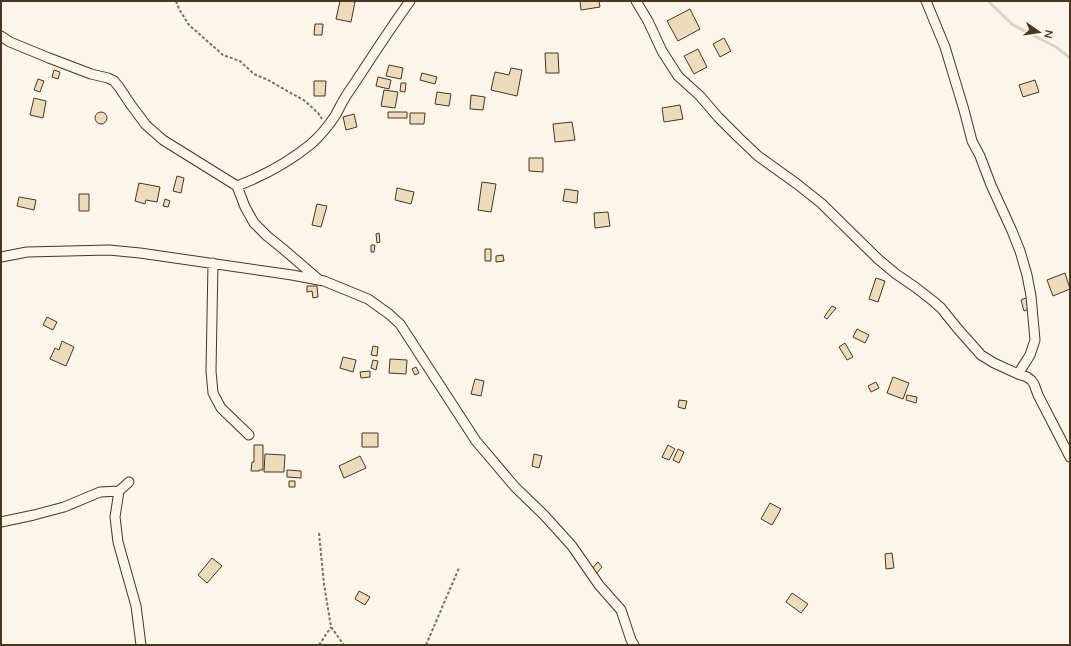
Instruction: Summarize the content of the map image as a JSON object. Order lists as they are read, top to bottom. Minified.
{"north":"right"}
